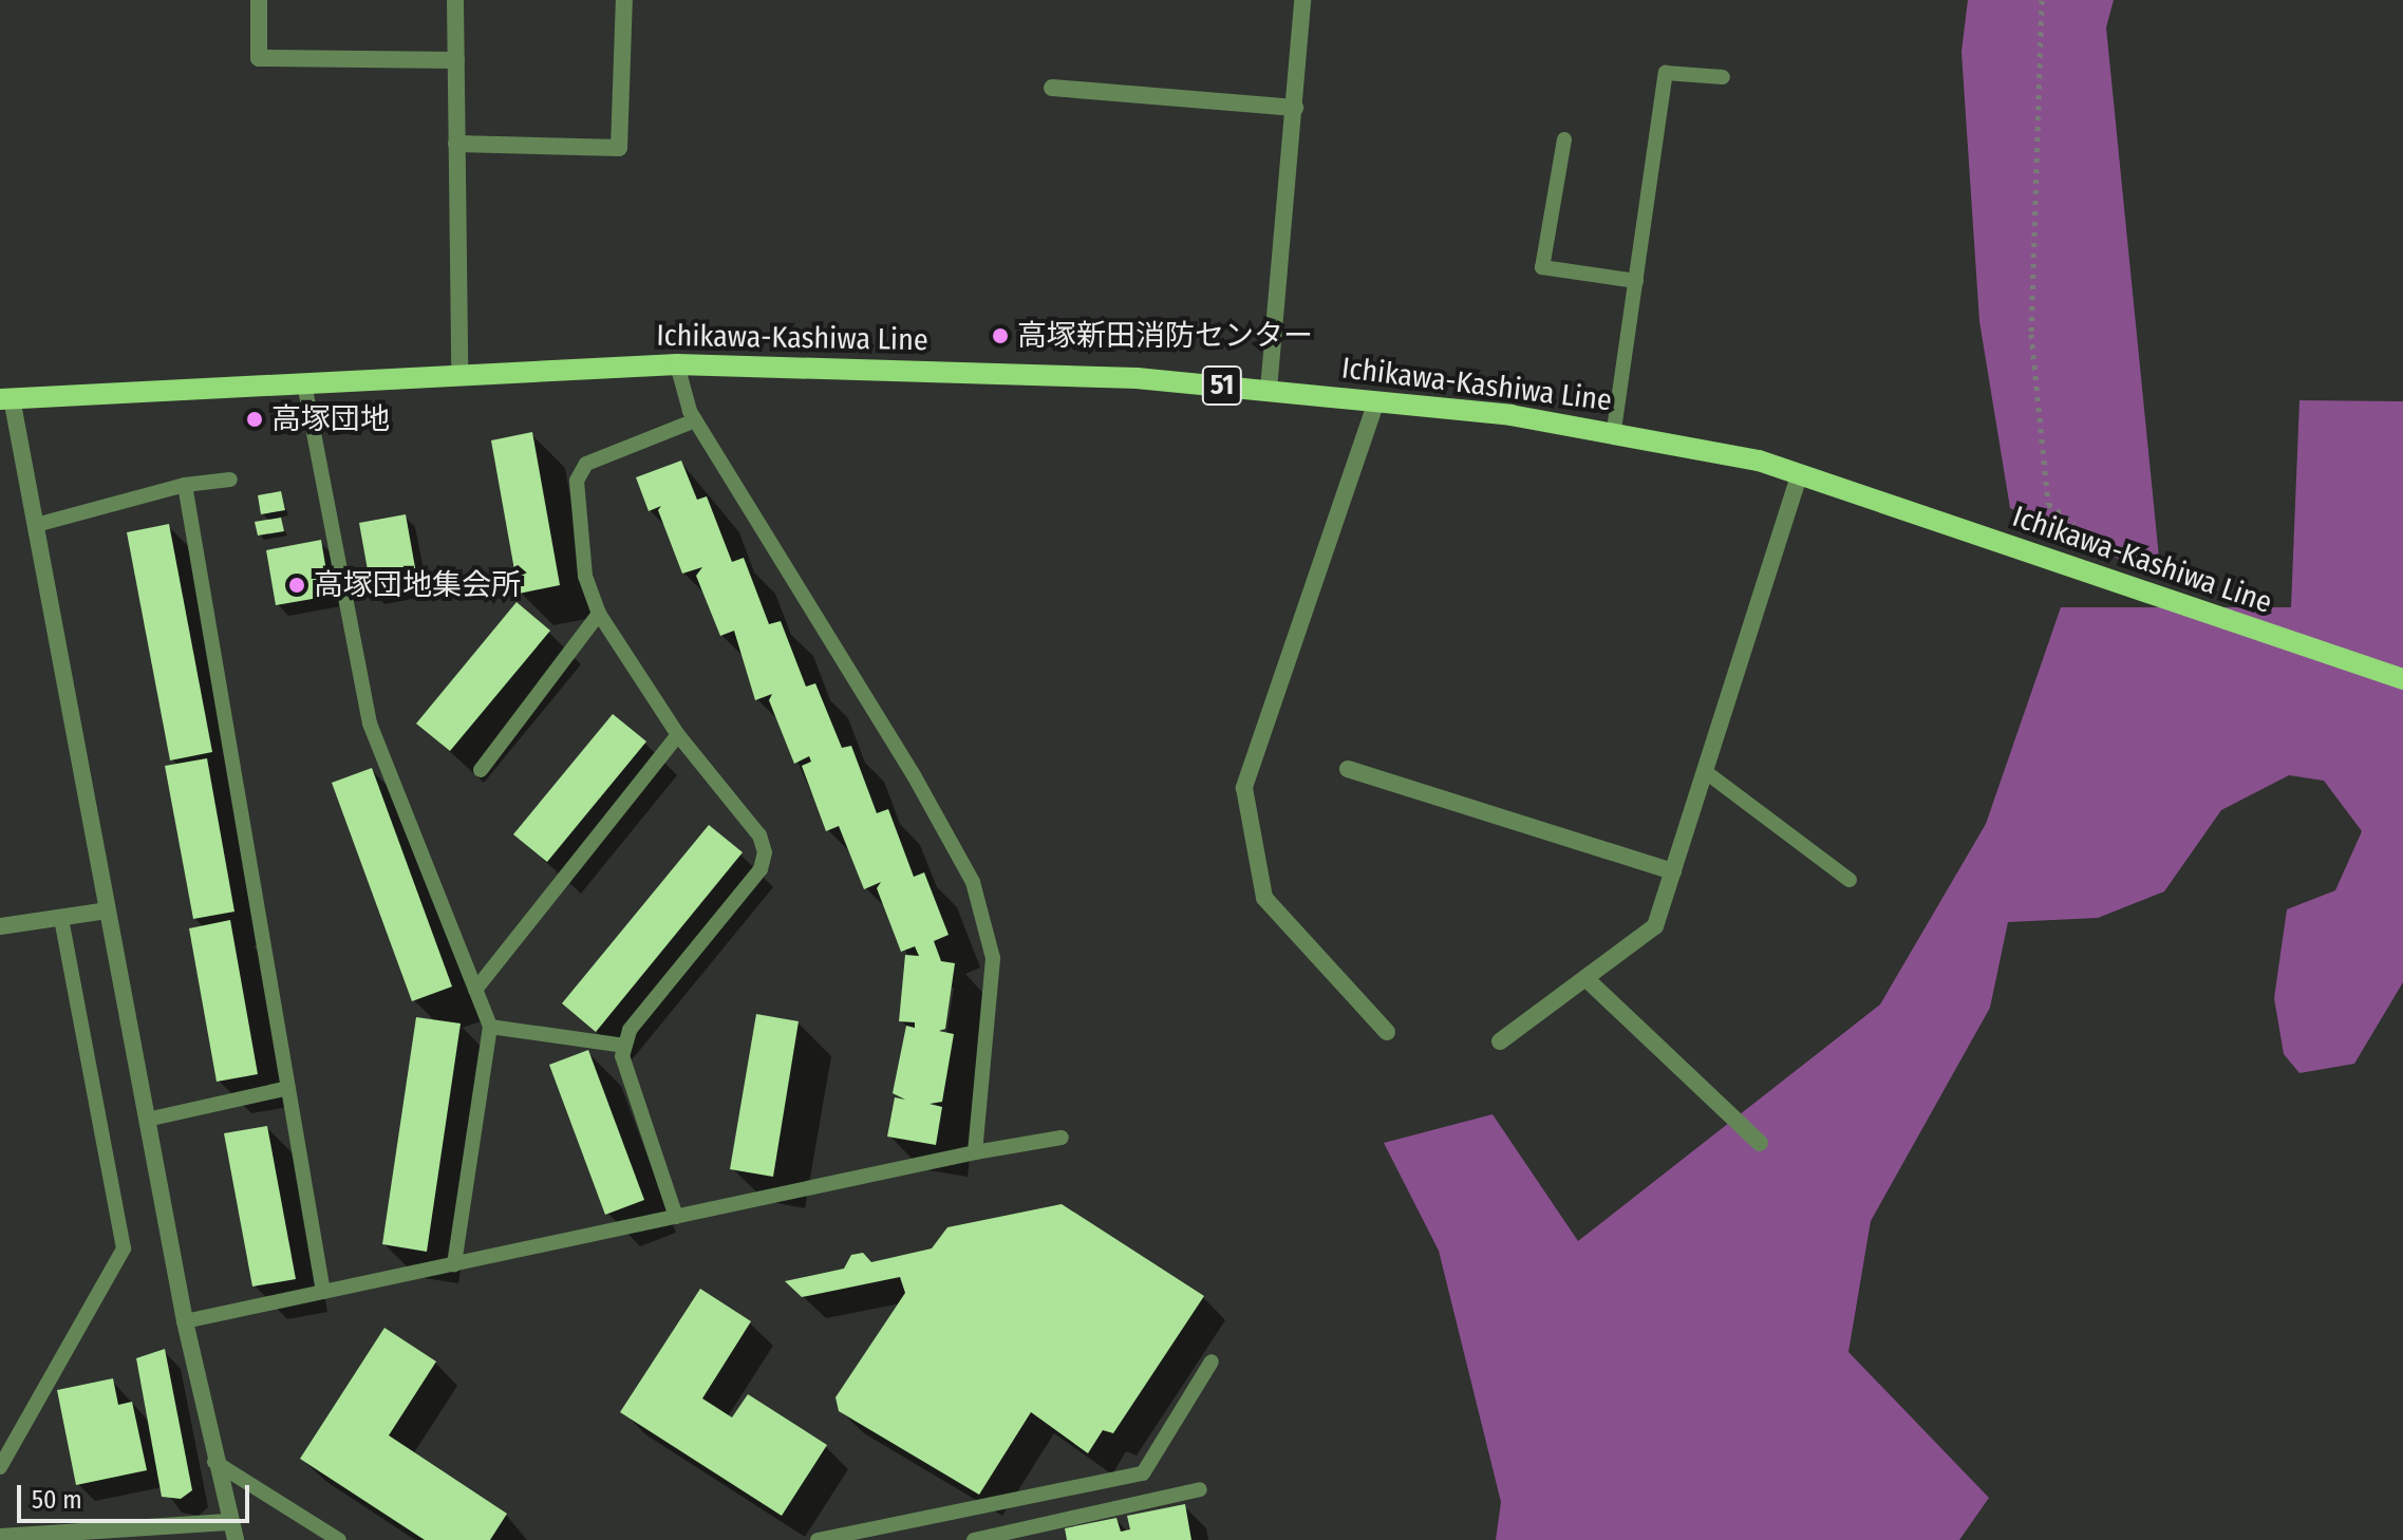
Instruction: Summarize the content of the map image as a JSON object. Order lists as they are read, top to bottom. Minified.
{"streets":{"main road":["Ichikawa-Kashiwa Line","51"]},"places":["高塚新田消防センター","高塚団地","高塚団地集会所"],"scale_bar":"50 m"}
